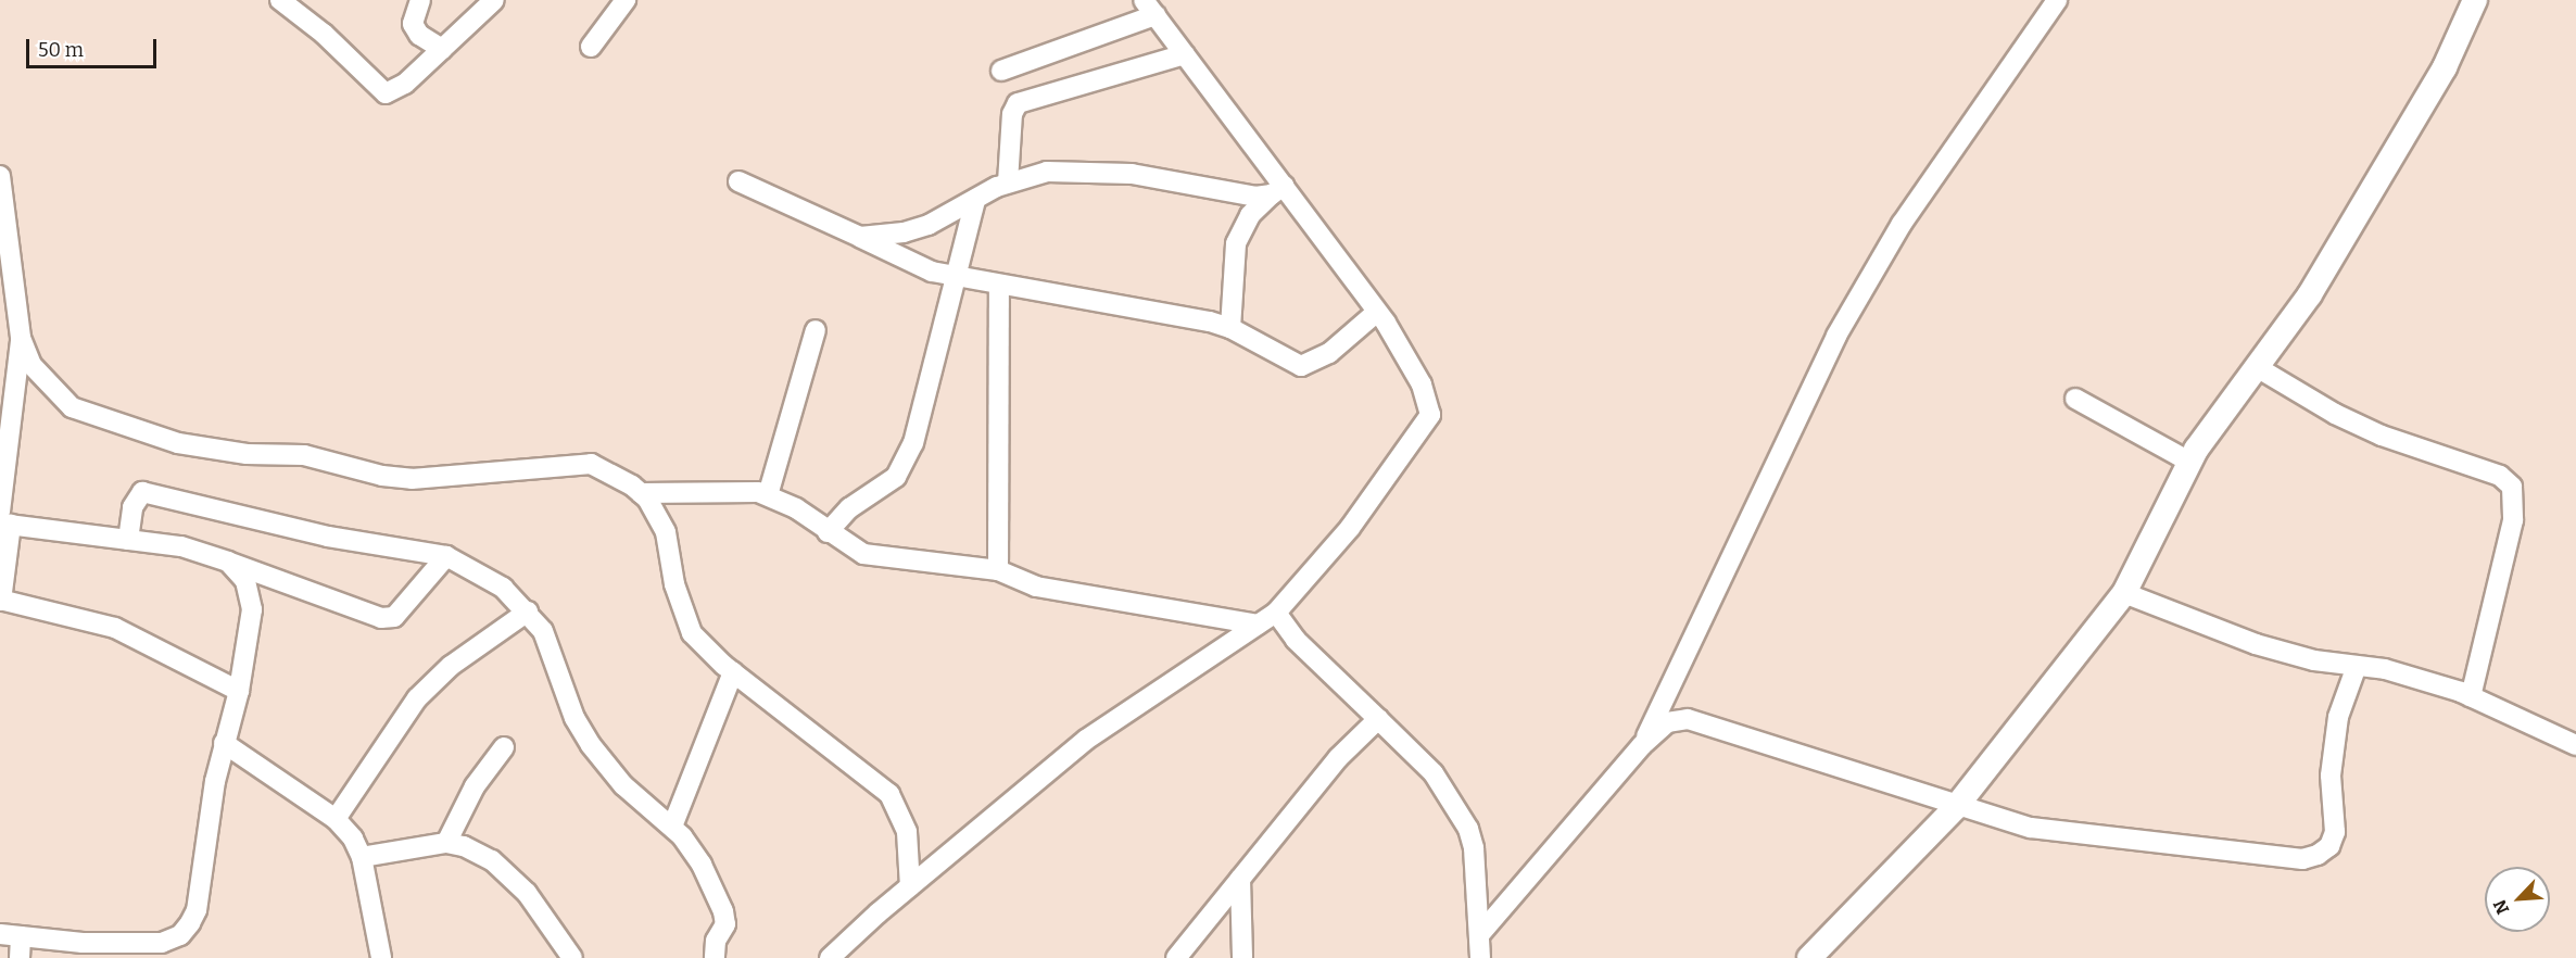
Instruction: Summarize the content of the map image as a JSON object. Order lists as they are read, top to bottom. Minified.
{"scale_bar":"50 m","north":"bottom left"}
